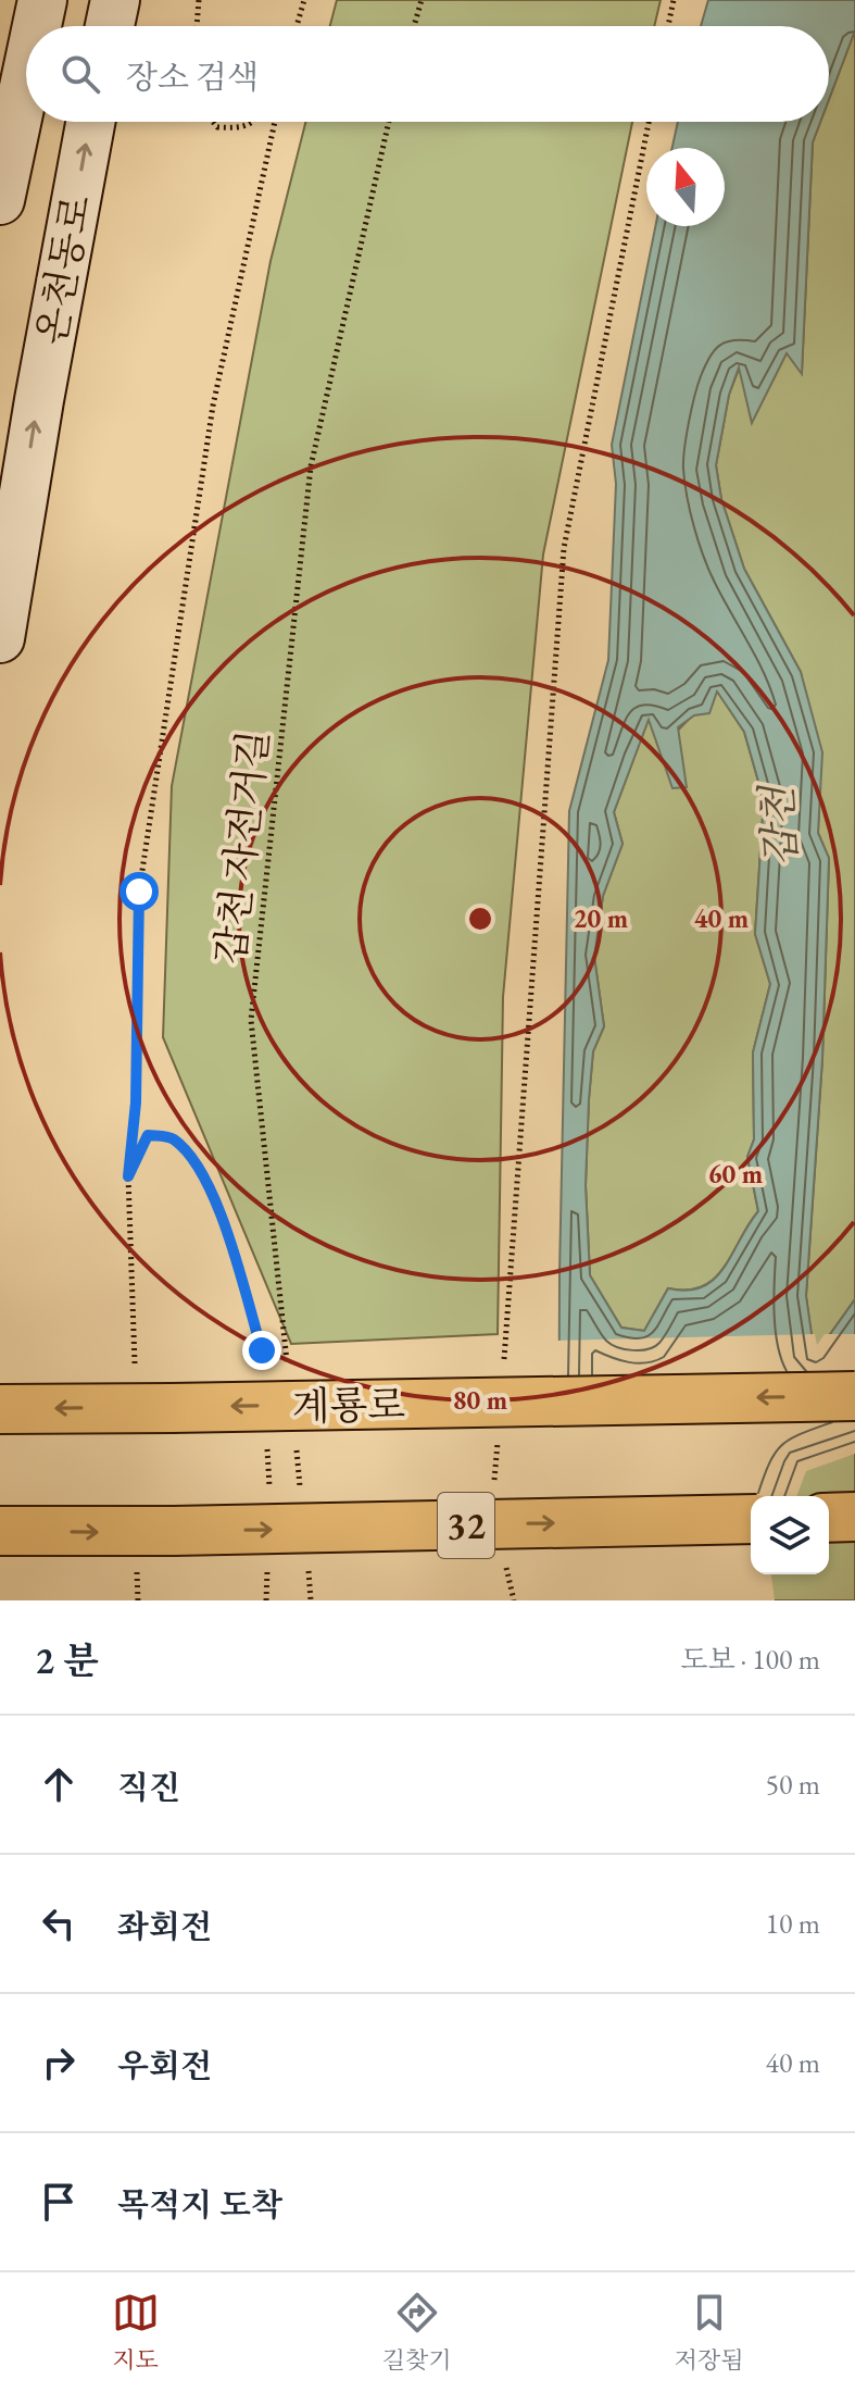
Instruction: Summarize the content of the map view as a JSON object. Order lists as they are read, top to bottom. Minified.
{"streets":{"main road":["온천동로","계룡로","32"],"path":["갑천 자전거길"]},"one_way":["온천동로"],"water":["갑천"],"north":"top","page":{"search":"장소 검색","heading":["2 분","도보 · 100 m"],"list":[["직진","50 m"],["좌회전","10 m"],["우회전","40 m"],"목적지 도착"],"nav":["지도","길찾기","저장됨"]},"rings":["20 m","40 m","60 m","80 m"]}
